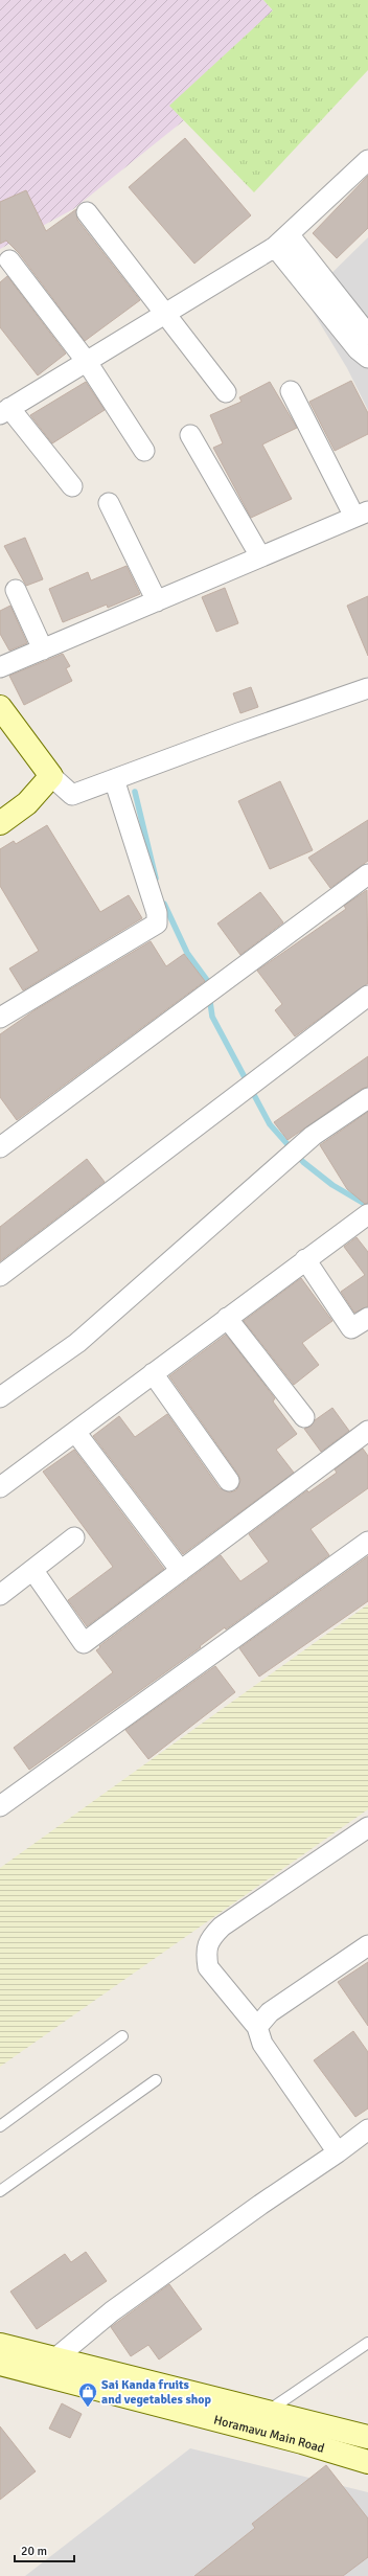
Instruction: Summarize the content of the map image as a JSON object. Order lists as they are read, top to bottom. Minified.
{"streets":{"main road":["Horamavu Main Road"]},"places":{"shop":["Sai Kanda fruits and vegetables shop"]},"scale_bar":"20 m"}
